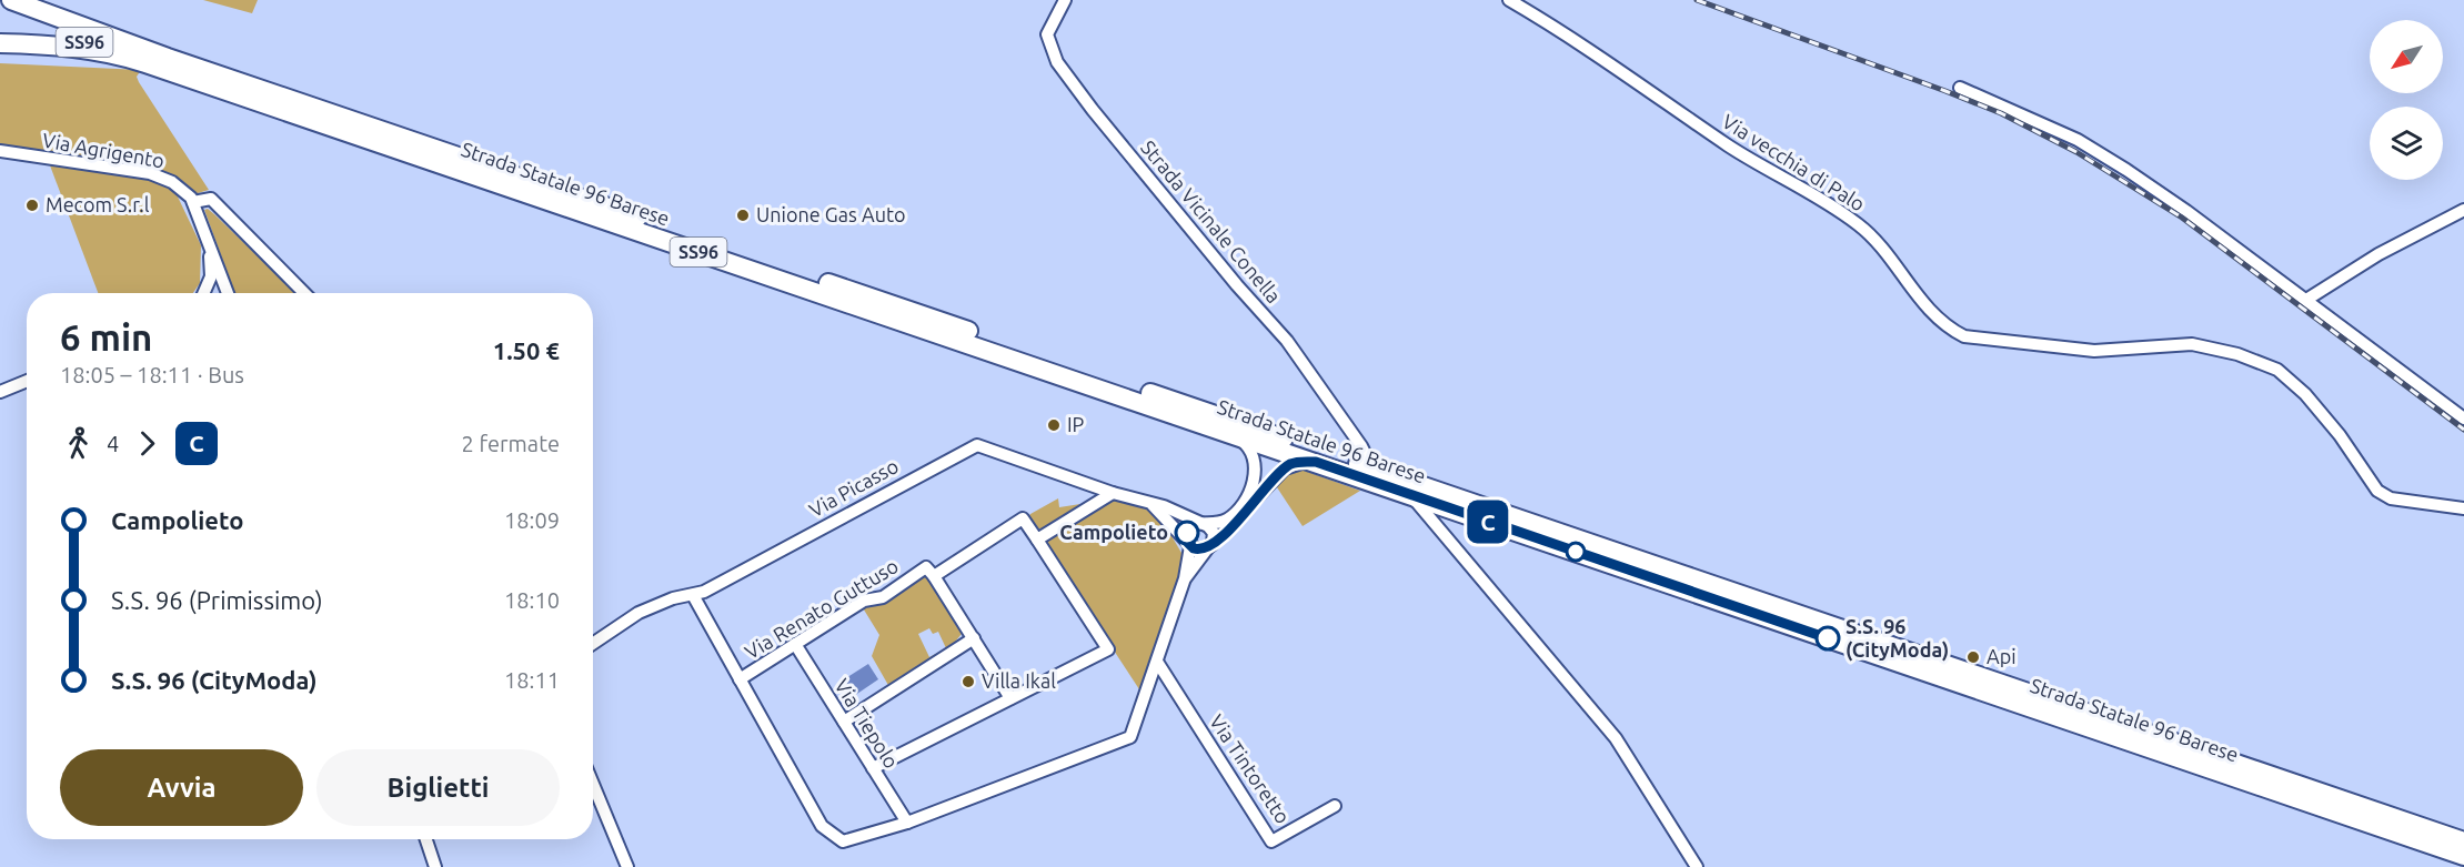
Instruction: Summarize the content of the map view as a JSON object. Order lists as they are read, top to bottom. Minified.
{"streets":{"main road":["SS96","Strada Statale 96 Barese"],"street":["Via Agrigento","Via vecchia di Palo","Strada Vicinale Conella","Via Picasso","Via Renato Guttuso","Via Tiepolo","Via Tintoretto"]},"crossings":[["SS96","Strada Statale 96 Barese"],["Strada Statale 96 Barese","Strada Vicinale Conella"],["Via Renato Guttuso","Via Tiepolo"]],"places":["Mecom S.r.l","Unione Gas Auto","IP","Campolieto","S.S. 96 (CityModa)","Api","Villa Ikal"],"lines":["bus line C"],"north":"bottom left","page":{"on_map":"C","heading":["6 min","18:05 – 18:11 · Bus","1.50 €"],"legs":["4","C","2 fermate"],"list":[{"name":"Campolieto","value":"18:09"},{"name":"S.S. 96 (Primissimo)","value":"18:10"},{"name":"S.S. 96 (CityModa)","value":"18:11"}],"buttons":["Avvia","Biglietti"]}}
